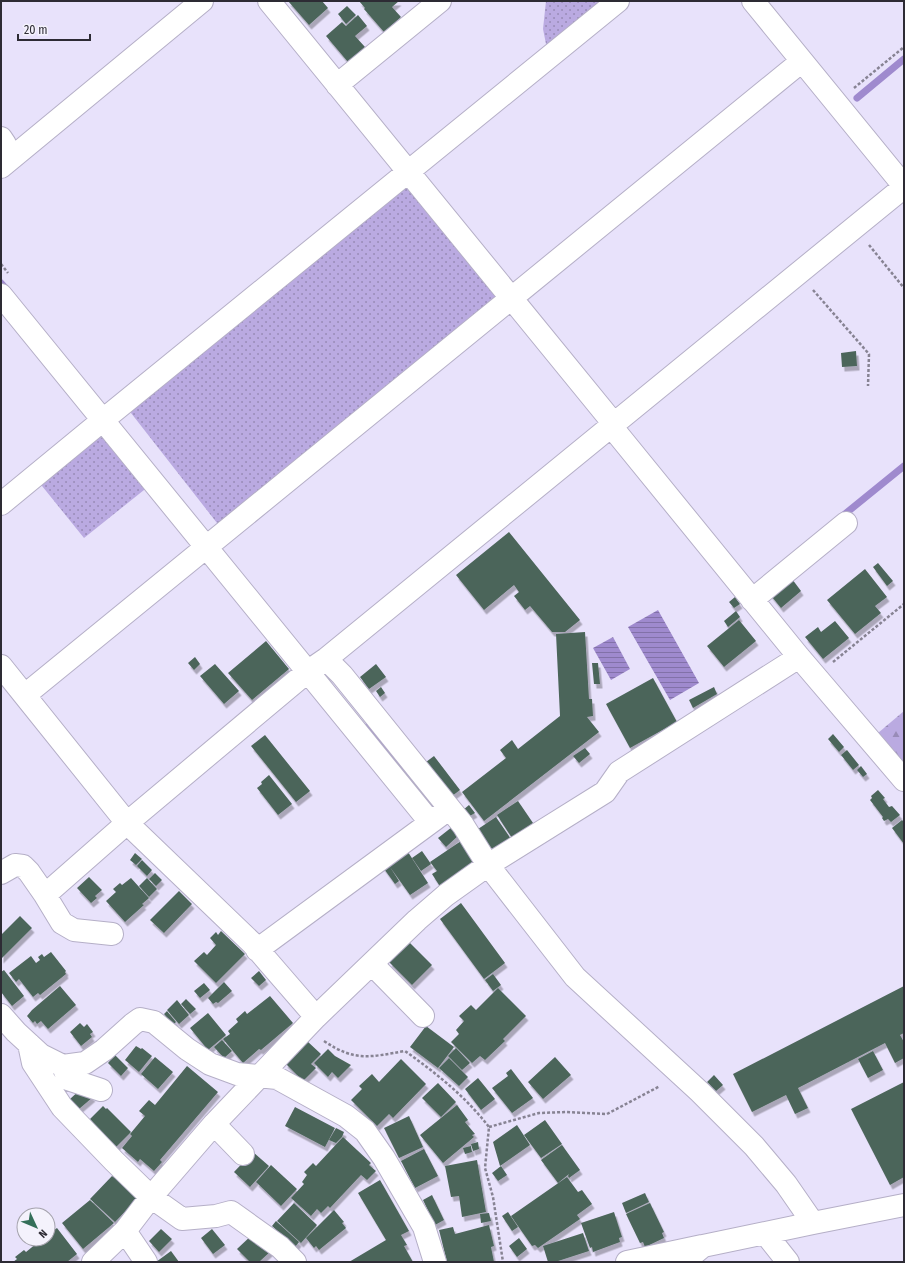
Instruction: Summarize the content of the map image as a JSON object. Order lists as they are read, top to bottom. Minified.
{"scale_bar":"20 m","north":"bottom right"}
